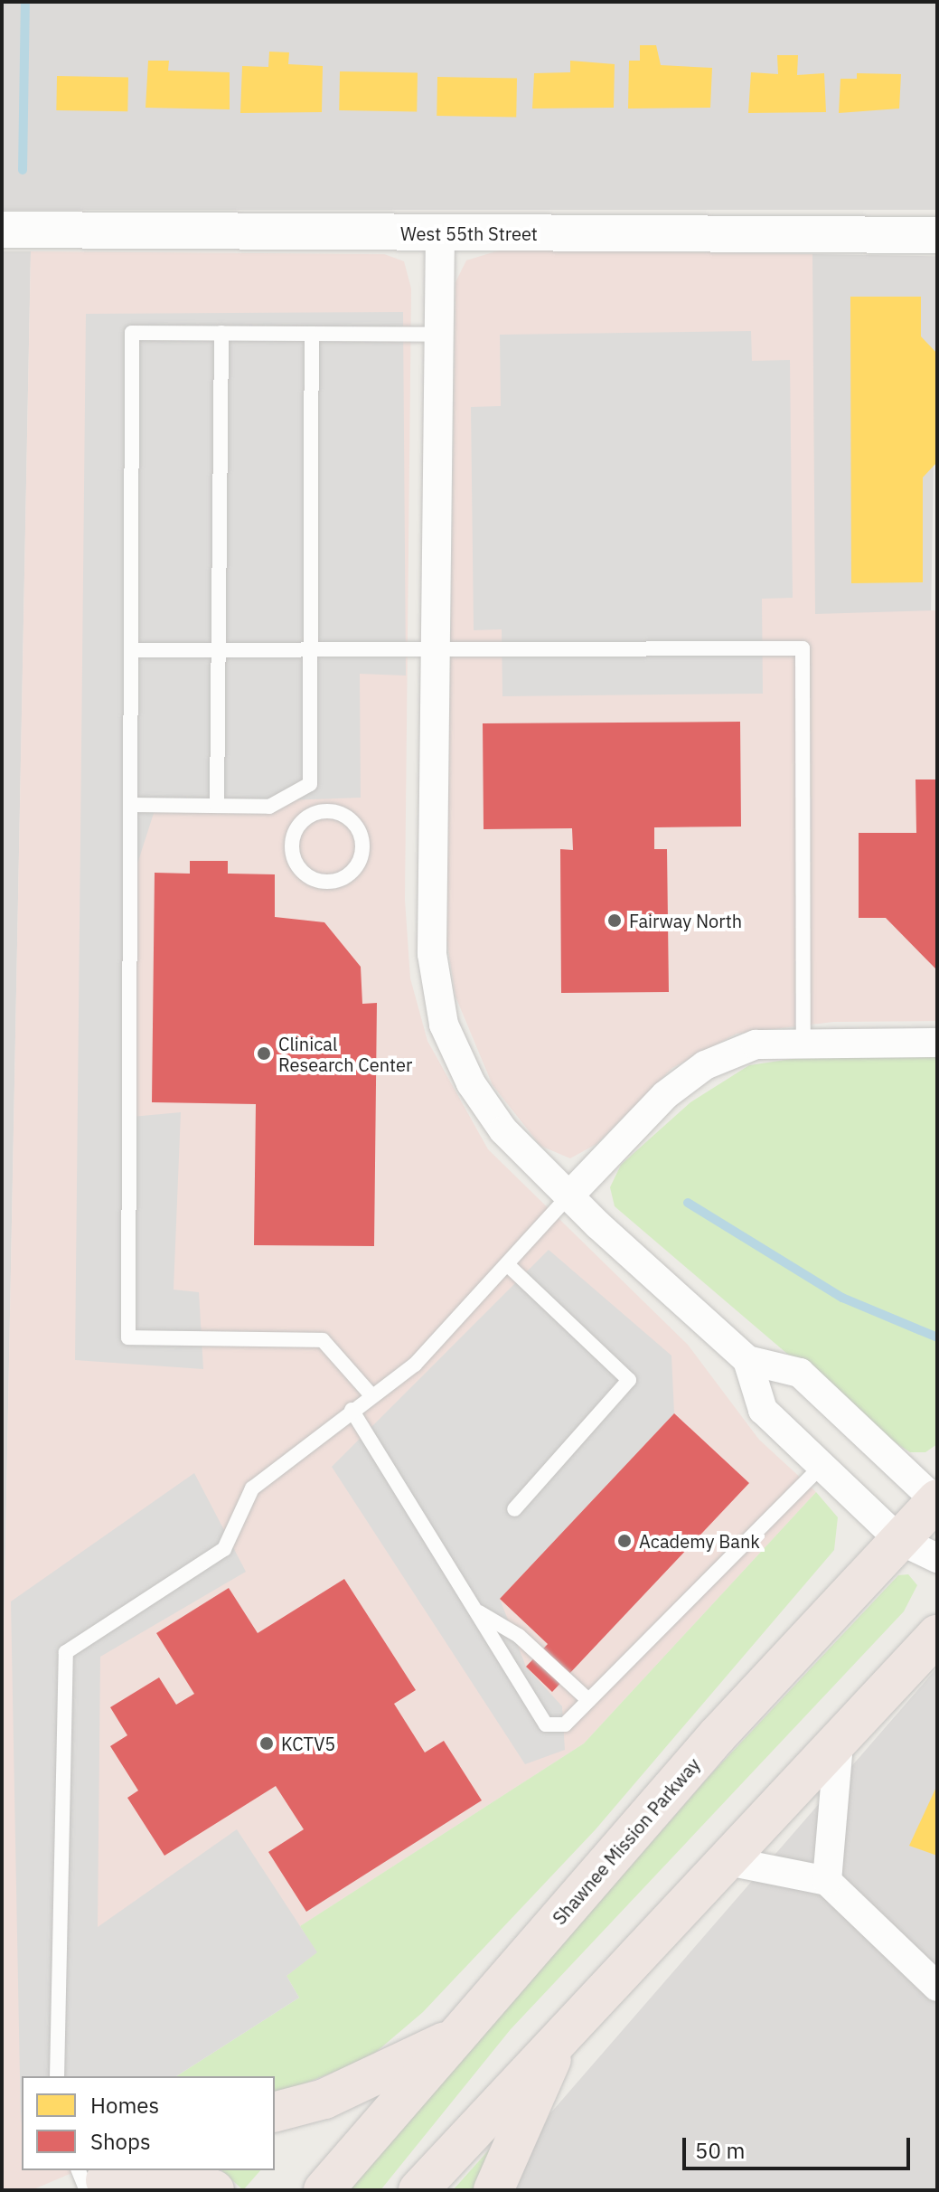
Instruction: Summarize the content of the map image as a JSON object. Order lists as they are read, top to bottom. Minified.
{"streets":{"highway":["Shawnee Mission Parkway"],"street":["West 55th Street"]},"places":["Fairway North","Clinical Research Center","Academy Bank","KCTV5"],"legend":["Homes","Shops"],"scale_bar":"50 m"}
